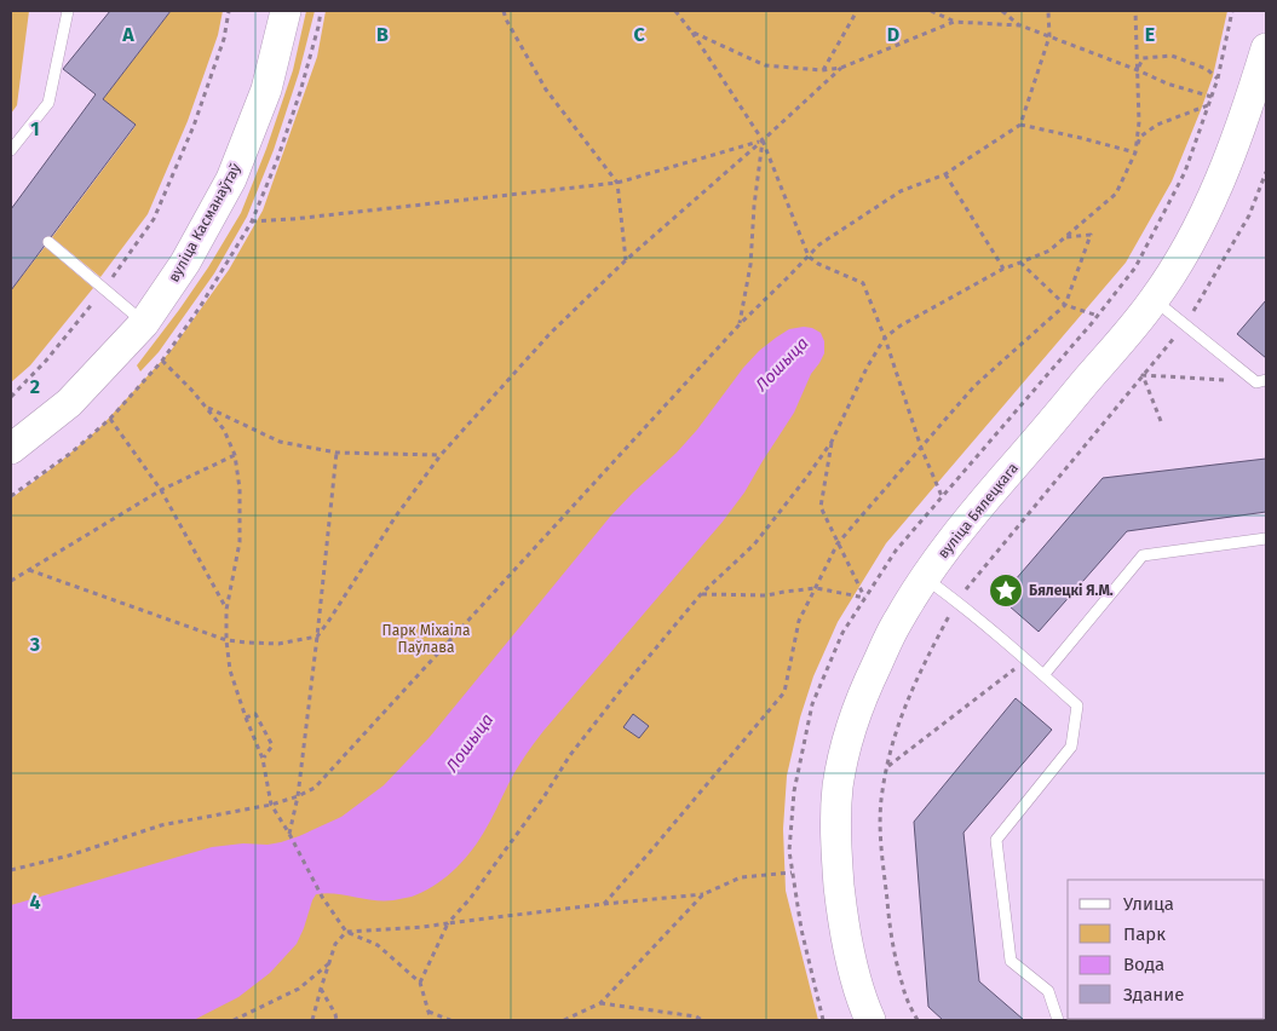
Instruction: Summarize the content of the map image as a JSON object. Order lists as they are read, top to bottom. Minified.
{"streets":{"street":["вуліца Касманаўтаў","вуліца Бялецкага"]},"water":["Лошыца"],"parks":["Парк Міхаіла Паўлава"],"places":{"place":["Бялецкі Я.М."]},"legend":["Улица","Парк","Вода","Здание"],"grid":{"columns":["A","B","C","D","E"],"rows":["1","2","3","4"]}}
